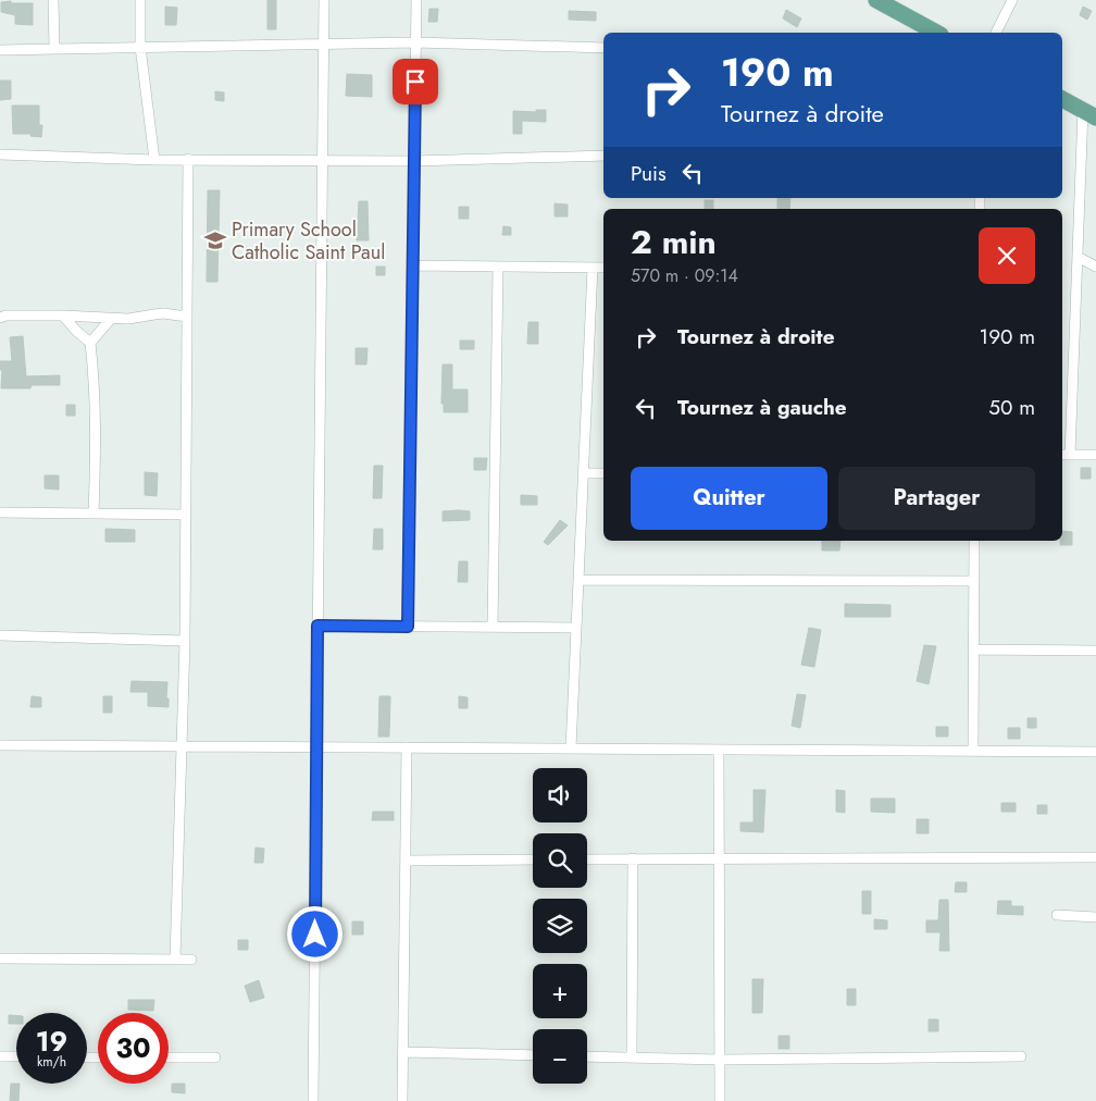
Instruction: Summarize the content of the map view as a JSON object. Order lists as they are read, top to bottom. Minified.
{"places":{"school or university":["Primary School Catholic Saint Paul"]},"page":{"turn":["190 m","Tournez à droite"],"then":"Puis","heading":["2 min","570 m · 09:14"],"list":[{"name":"Tournez à droite","value":"190 m"},{"name":"Tournez à gauche","value":"50 m"}],"buttons":["Quitter","Partager"],"map_buttons":["+","−"],"speed":"19 km/h","limit":"30"}}
